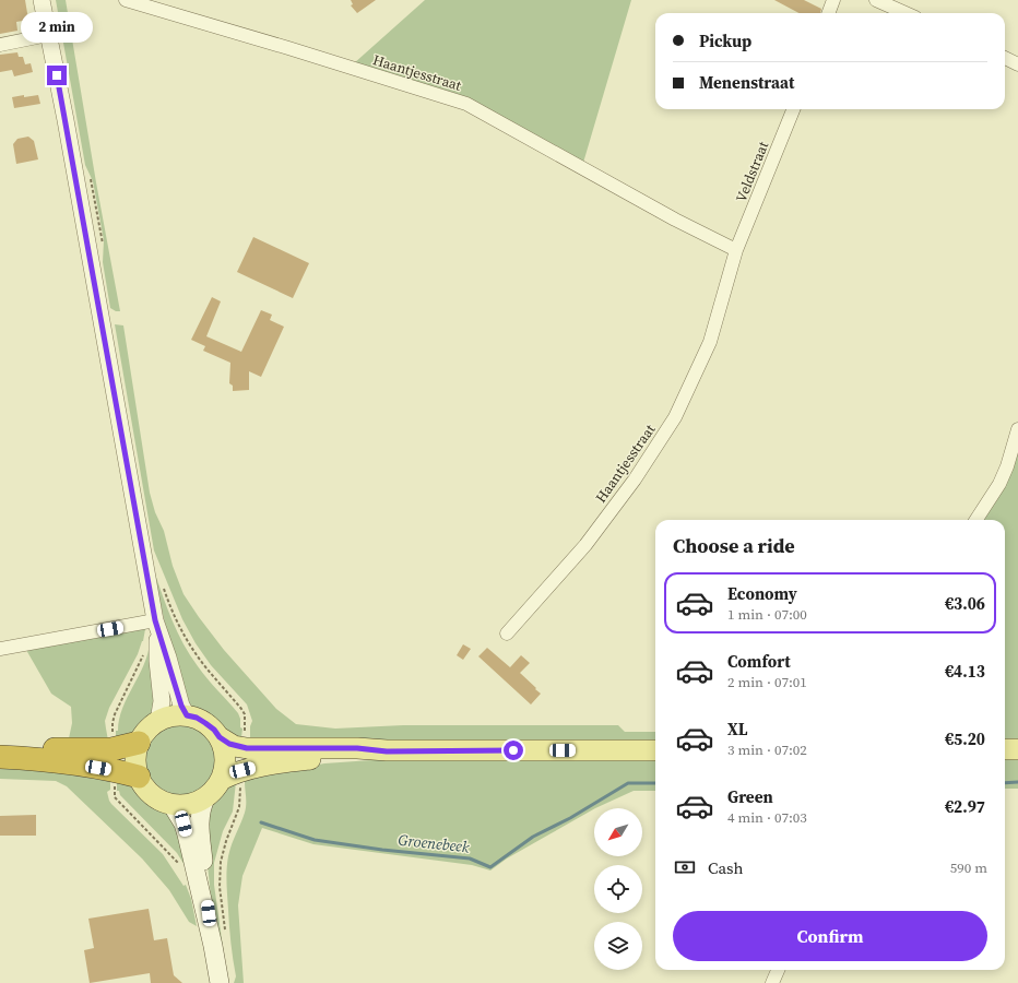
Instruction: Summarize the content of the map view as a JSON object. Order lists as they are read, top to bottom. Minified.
{"streets":{"street":["Haantjesstraat","Veldstraat"]},"crossings":[["Haantjesstraat","Veldstraat"]],"water":["Groenebeek"],"north":"bottom left","page":{"bubble":"2 min","banner":["Pickup","Menenstraat"],"heading":"Choose a ride","list":[{"name":"Economy","note":"1 min · 07:00","value":"€3.06"},{"name":"Comfort","note":"2 min · 07:01","value":"€4.13"},{"name":"XL","note":"3 min · 07:02","value":"€5.20"},{"name":"Green","note":"4 min · 07:03","value":"€2.97"}],"pay":["Cash","590 m"],"buttons":"Confirm"}}
